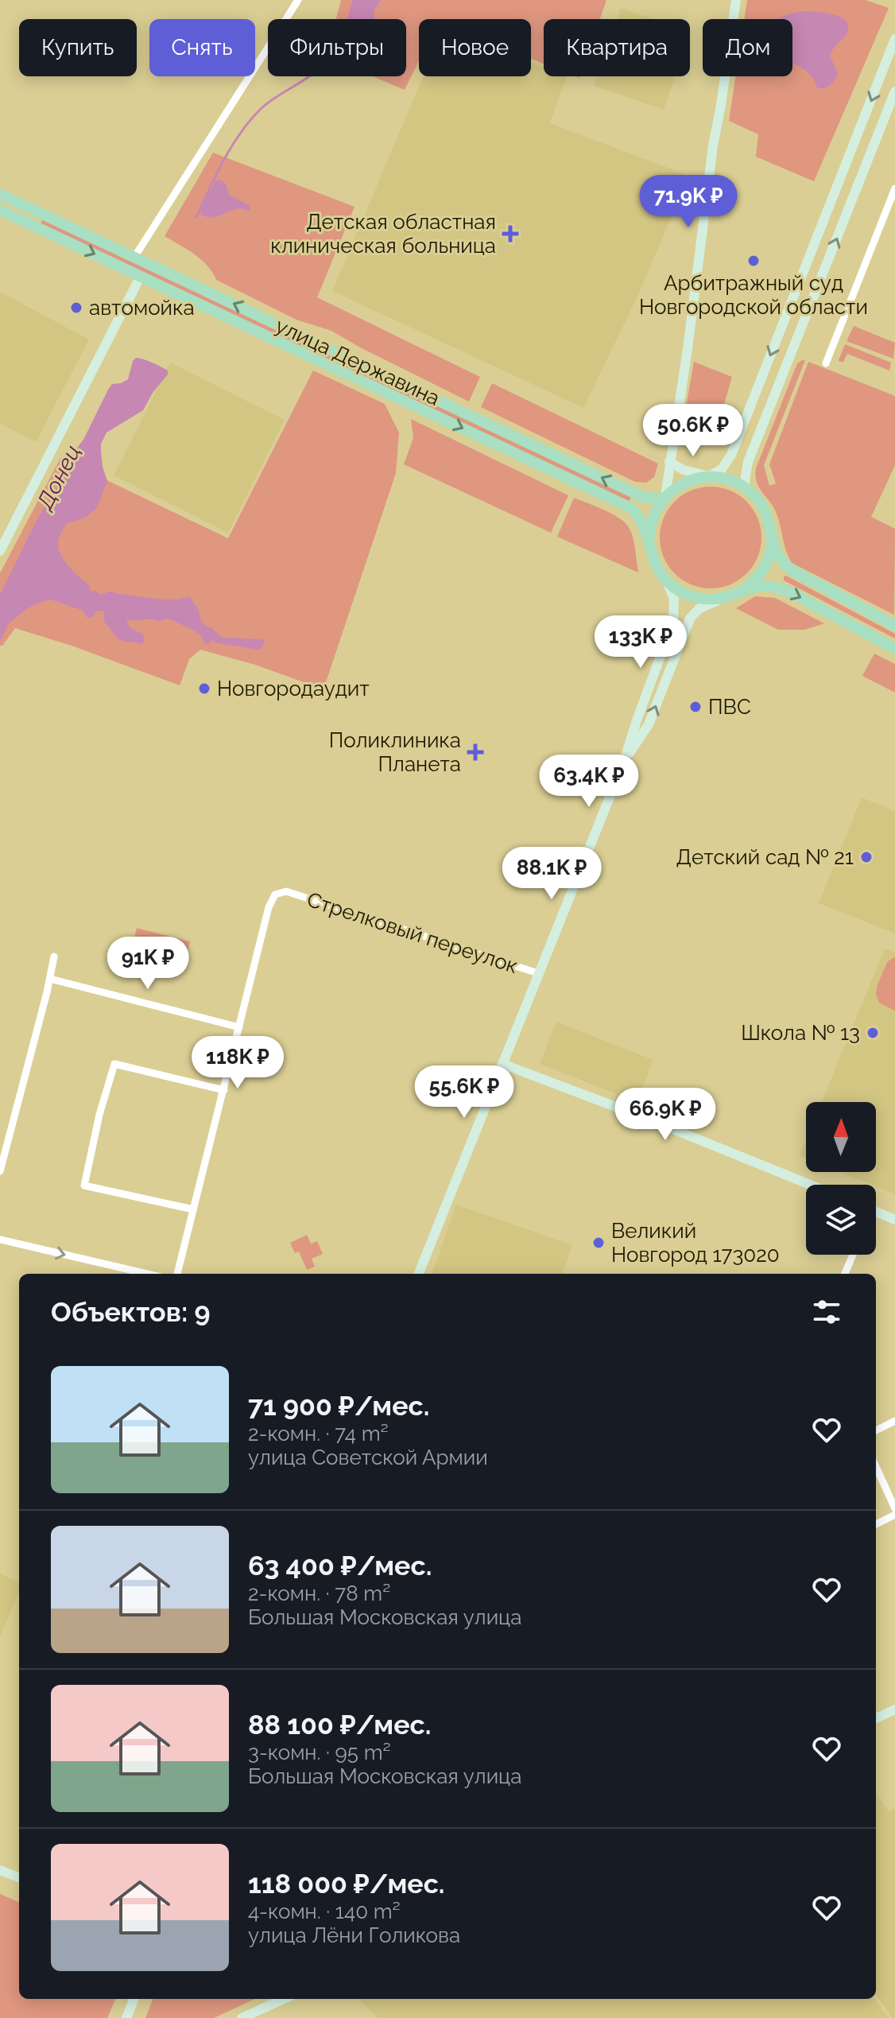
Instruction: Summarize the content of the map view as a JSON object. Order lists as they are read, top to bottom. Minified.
{"streets":{"main road":["улица Державина"],"street":["Стрелковый переулок"]},"water":["Донец"],"places":{"health":["Детская областная клиническая больница","Поликлиника Планета"],"other":["Арбитражный суд Новгородской области","автомойка","Новгородаудит","ПВС","Детский сад № 21","Школа № 13","Великий Новгород 173020"]},"north":"top","page":{"chip":["Купить","Снять","Фильтры","Новое","Квартира","Дом"],"price":["71.9K ₽","50.6K ₽","133K ₽","63.4K ₽","88.1K ₽","91K ₽","118K ₽","55.6K ₽","66.9K ₽"],"heading":"Объектов: 9","list":[{"name":"71 900 ₽/мес.","note":"2-комн. · 74 m² · улица Советской Армии"},{"name":"63 400 ₽/мес.","note":"2-комн. · 78 m² · Большая Московская улица"},{"name":"88 100 ₽/мес.","note":"3-комн. · 95 m² · Большая Московская улица"},{"name":"118 000 ₽/мес.","note":"4-комн. · 140 m² · улица Лёни Голикова"}]}}
